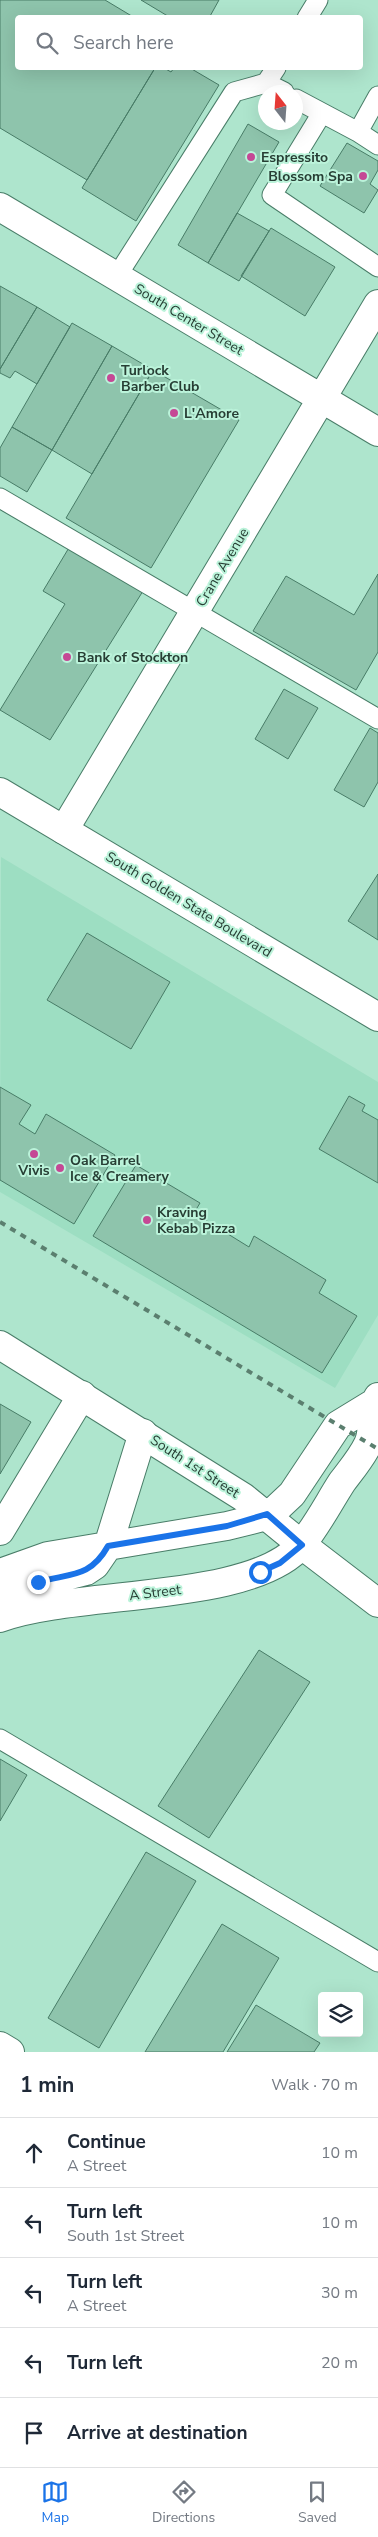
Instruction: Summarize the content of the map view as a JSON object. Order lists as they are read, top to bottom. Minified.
{"streets":{"street":["South Center Street","Crane Avenue","South Golden State Boulevard","South 1st Street","A Street"]},"crossings":[["South Center Street","Crane Avenue"],["Crane Avenue","South Golden State Boulevard"],["South 1st Street","A Street"]],"places":["Espressito","Blossom Spa","Turlock Barber Club","L'Amore","Bank of Stockton","Vivis","Oak Barrel Ice & Creamery","Kraving Kebab Pizza"],"north":"top","page":{"search":"Search here","heading":["1 min","Walk · 70 m"],"list":[["Continue","A Street","10 m"],["Turn left","South 1st Street","10 m"],["Turn left","A Street","30 m"],["Turn left","20 m"],"Arrive at destination"],"nav":["Map","Directions","Saved"]}}
